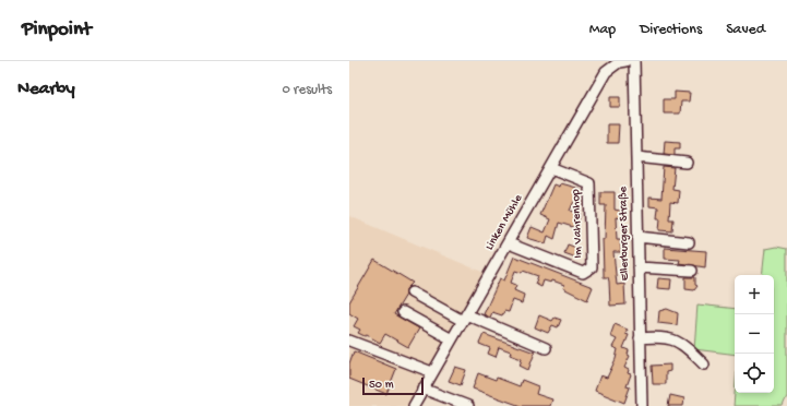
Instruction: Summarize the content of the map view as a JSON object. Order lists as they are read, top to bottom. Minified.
{"streets":{"street":["Linken Mühle","Im Vahrenhop","Ellerburger Straße"]},"crossings":[["Linken Mühle","Im Vahrenhop"]],"scale_bar":"50 m","page":{"header":"Pinpoint","nav":["Map","Directions","Saved"],"heading":["Nearby","0 results"],"map_buttons":["+","−"],"scale":"50 m"}}
